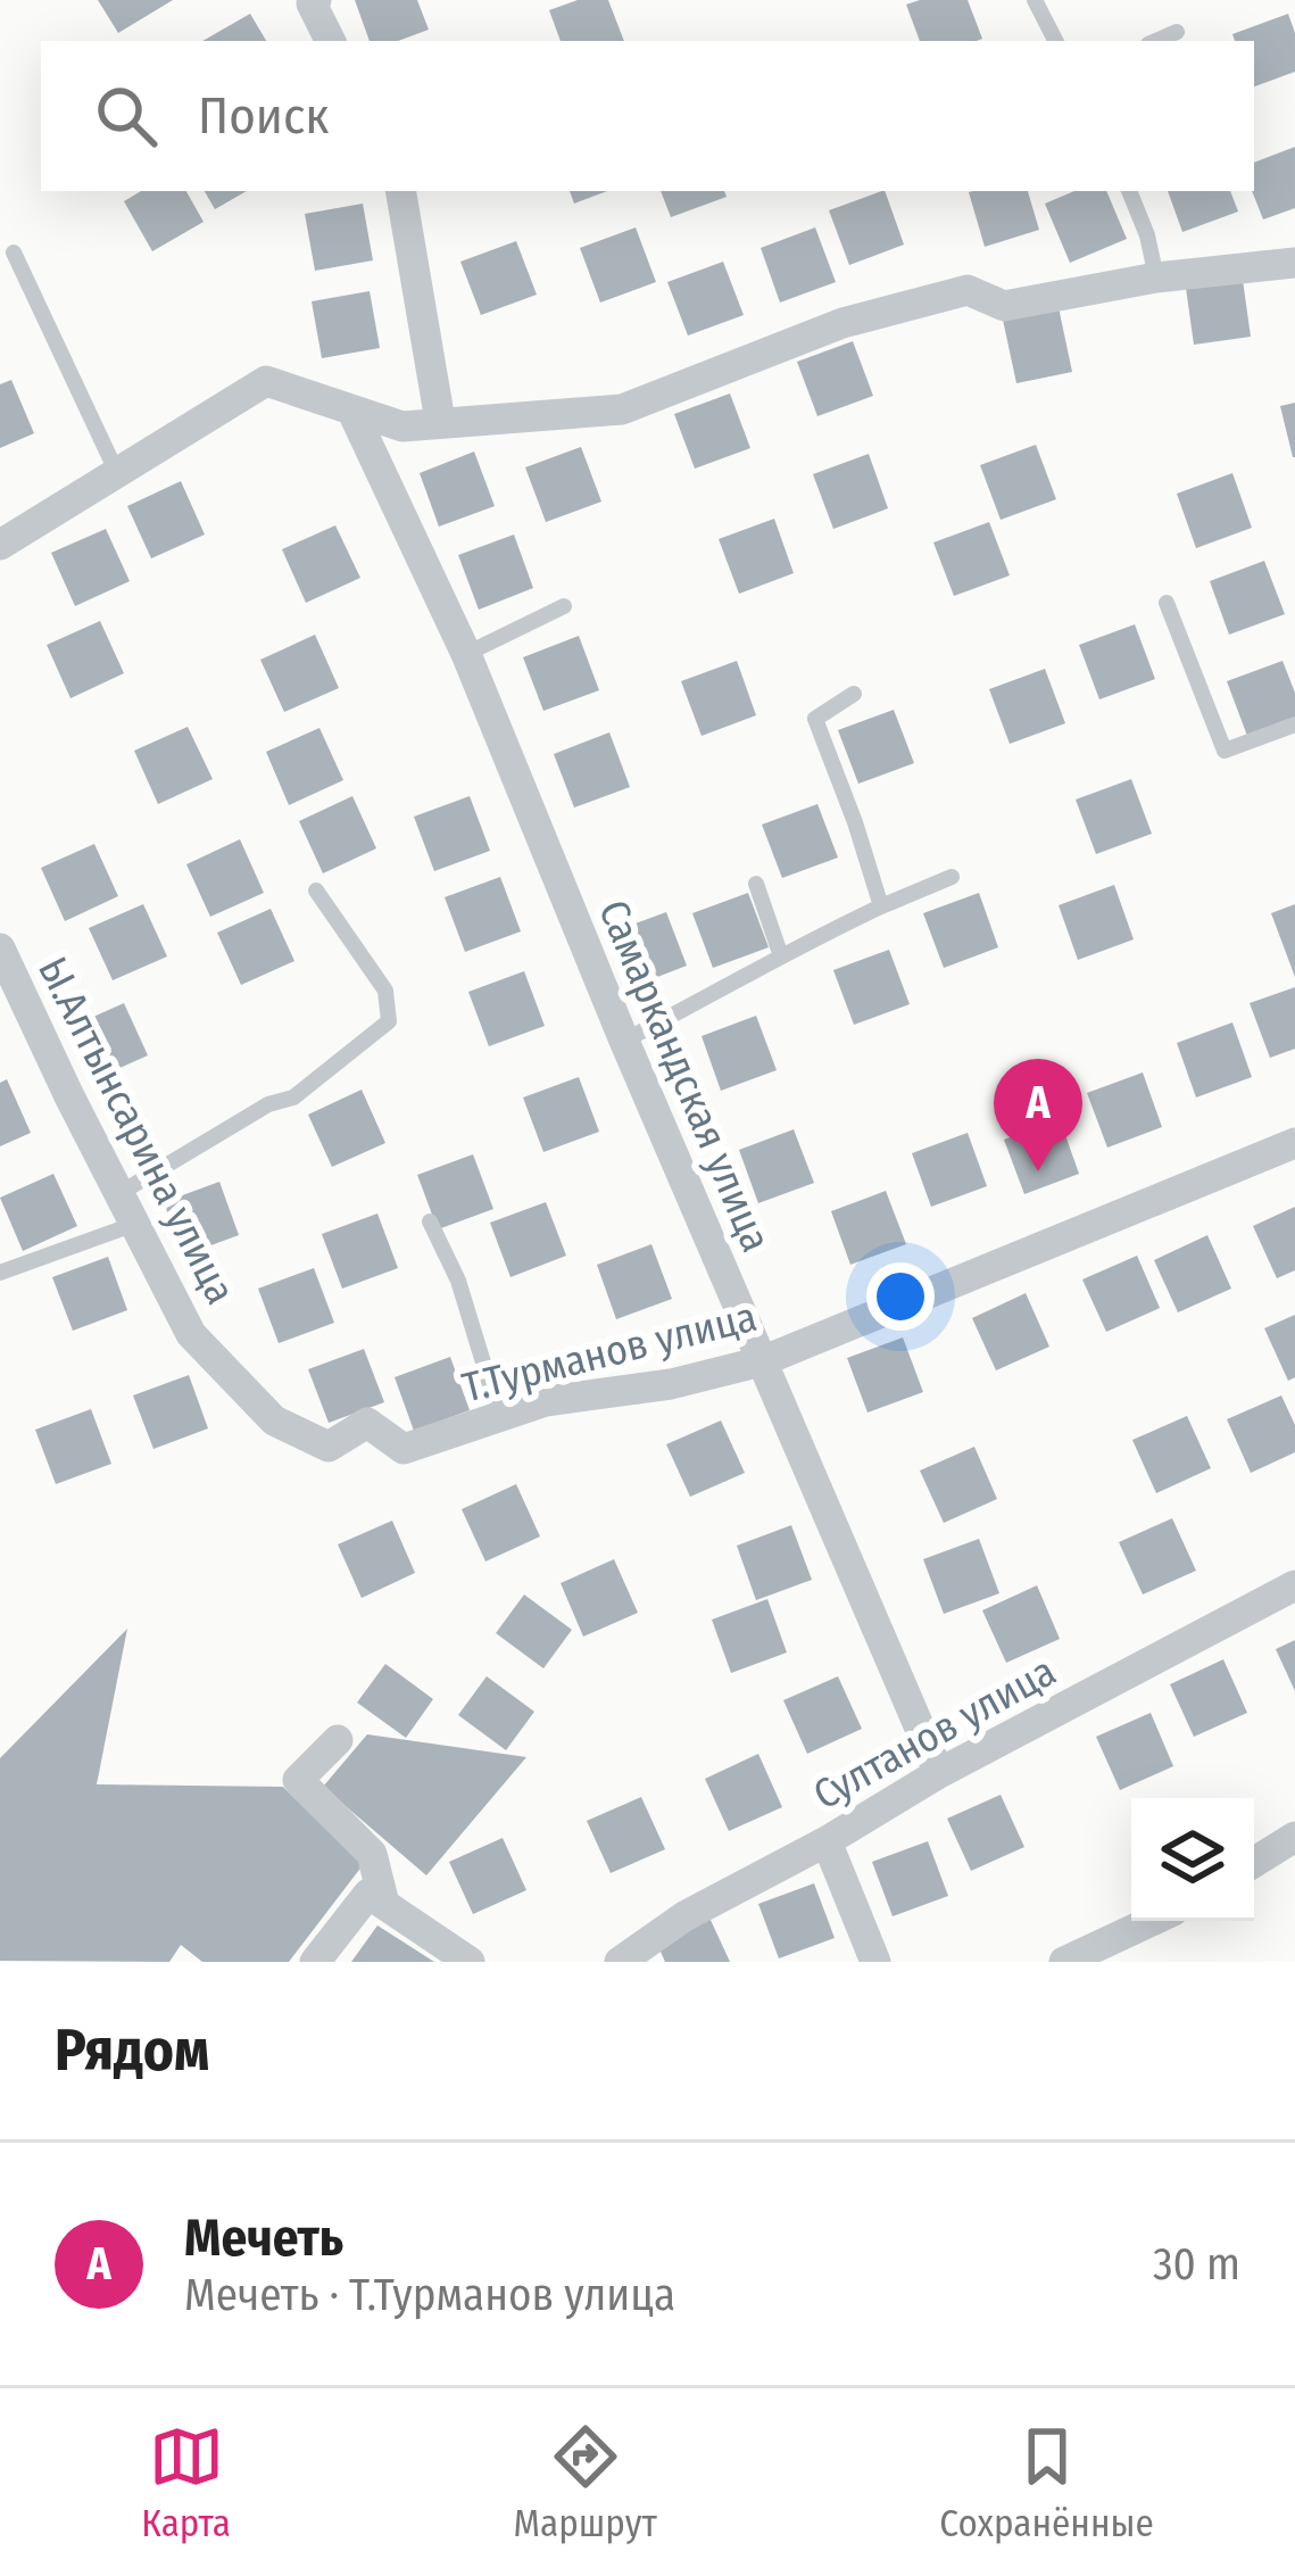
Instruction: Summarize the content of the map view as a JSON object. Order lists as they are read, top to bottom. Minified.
{"streets":{"street":["Самаркандская улица","Ы.Алтынсарина улица","Т.Турманов улица","Султанов улица"]},"crossings":[["Самаркандская улица","Т.Турманов улица"],["Самаркандская улица","Султанов улица"],["Ы.Алтынсарина улица","Т.Турманов улица"]],"page":{"search":"Поиск","pins":"A","heading":"Рядом","list":[{"mark":"A","name":"Мечеть","note":"Мечеть · Т.Турманов улица","value":"30 m"}],"nav":["Карта","Маршрут","Сохранённые"]}}
